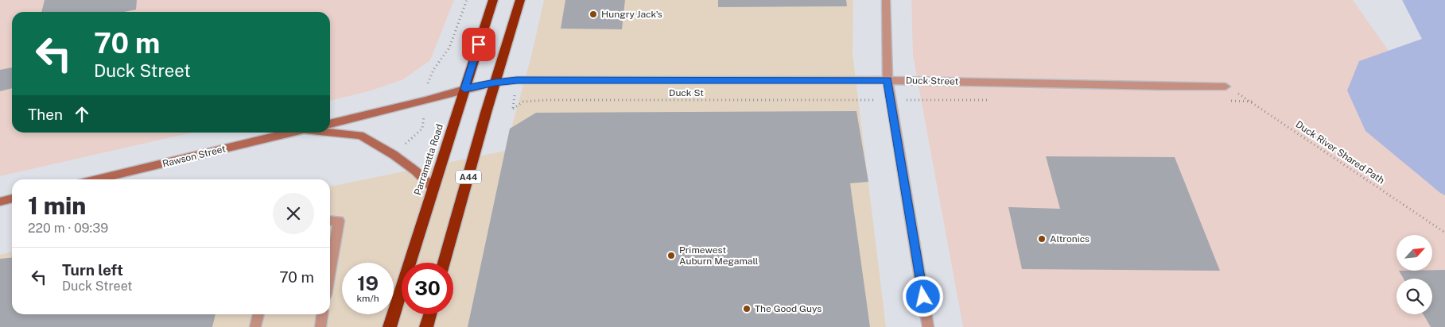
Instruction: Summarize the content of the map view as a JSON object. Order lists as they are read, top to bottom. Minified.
{"streets":{"highway":["Parramatta Road","A44"],"main road":["Rawson Street"],"street":["Duck Street"],"path":["Duck St","Duck River Shared Path"]},"crossings":[["Duck Street","Duck River Shared Path"],["Duck Street","A44"],["Rawson Street","Parramatta Road"]],"places":["Hungry Jack's","Altronics","Primewest Auburn Megamall","The Good Guys"],"north":"top right","page":{"turn":["70 m","Duck Street"],"then":"Then","heading":["1 min","220 m · 09:39"],"list":[{"name":"Turn left","note":"Duck Street","value":"70 m"}],"speed":"19 km/h","limit":"30"}}
